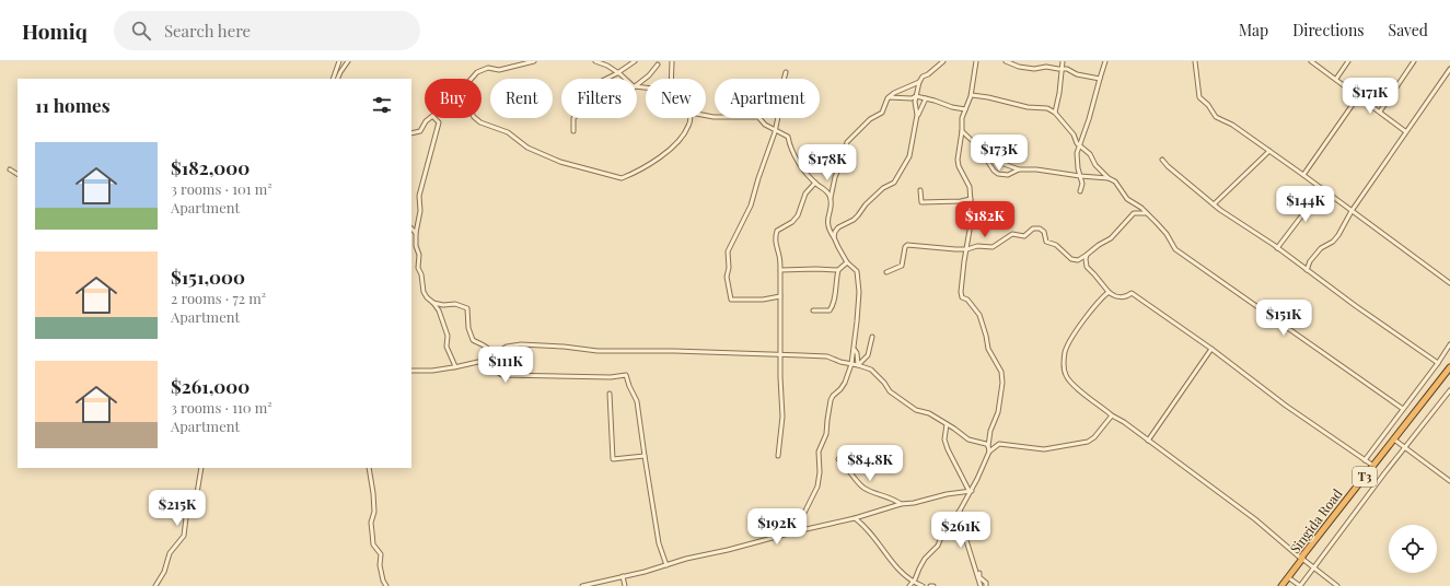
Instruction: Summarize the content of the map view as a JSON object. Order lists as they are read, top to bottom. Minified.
{"streets":{"highway":["T3","Singida Road"]},"page":{"header":"Homiq","search":"Search here","nav":["Map","Directions","Saved"],"price":["$171K","$173K","$178K","$144K","$182K","$151K","$111K","$84.8K","$215K","$192K","$261K"],"chip":["Buy","Rent","Filters","New","Apartment"],"heading":"11 homes","list":[{"name":"$182,000","note":"3 rooms · 101 m² · Apartment"},{"name":"$151,000","note":"2 rooms · 72 m² · Apartment"},{"name":"$261,000","note":"3 rooms · 110 m² · Apartment"}]}}
